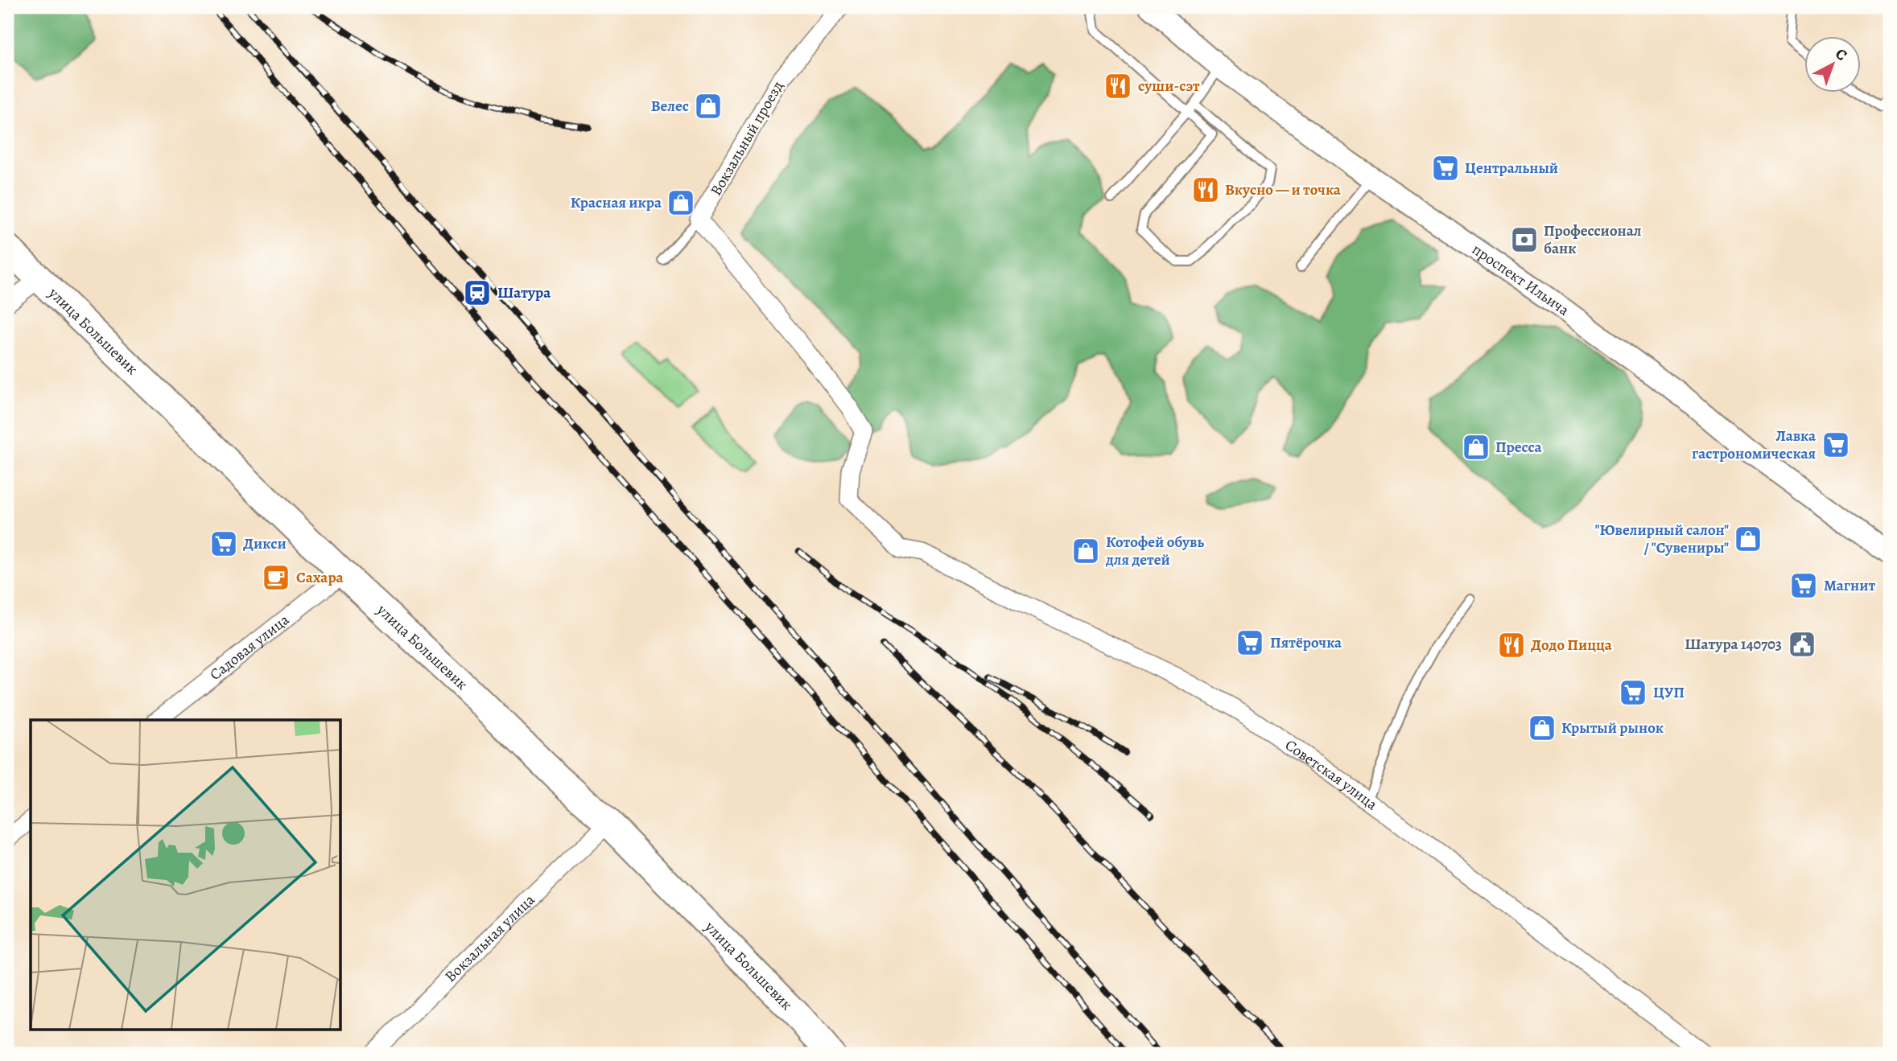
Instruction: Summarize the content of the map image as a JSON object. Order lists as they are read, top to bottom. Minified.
{"streets":{"main road":["улица Большевик"],"street":["Вокзальный проезд","проспект Ильича","Садовая улица","Советская улица","Вокзальная улица"]},"crossings":[["Вокзальный проезд","Советская улица"],["улица Большевик","Садовая улица"],["улица Большевик","Вокзальная улица"]],"places":{"restaurant":["суши-сэт","Вкусно — и точка","Додо Пицца"],"shop":["Велес","Красная икра","Пресса","\"Ювелирный салон\" / \"Сувениры\"","Котофей обувь для детей","Крытый рынок"],"supermarket":["Центральный","Лавка гастрономическая","Дикси","Магнит","Пятёрочка","ЦУП"],"bank":["Профессионал банк"],"station":["Шатура"],"cafe":["Сахара"],"public building":["Шатура 140703"]},"north":"top right"}
